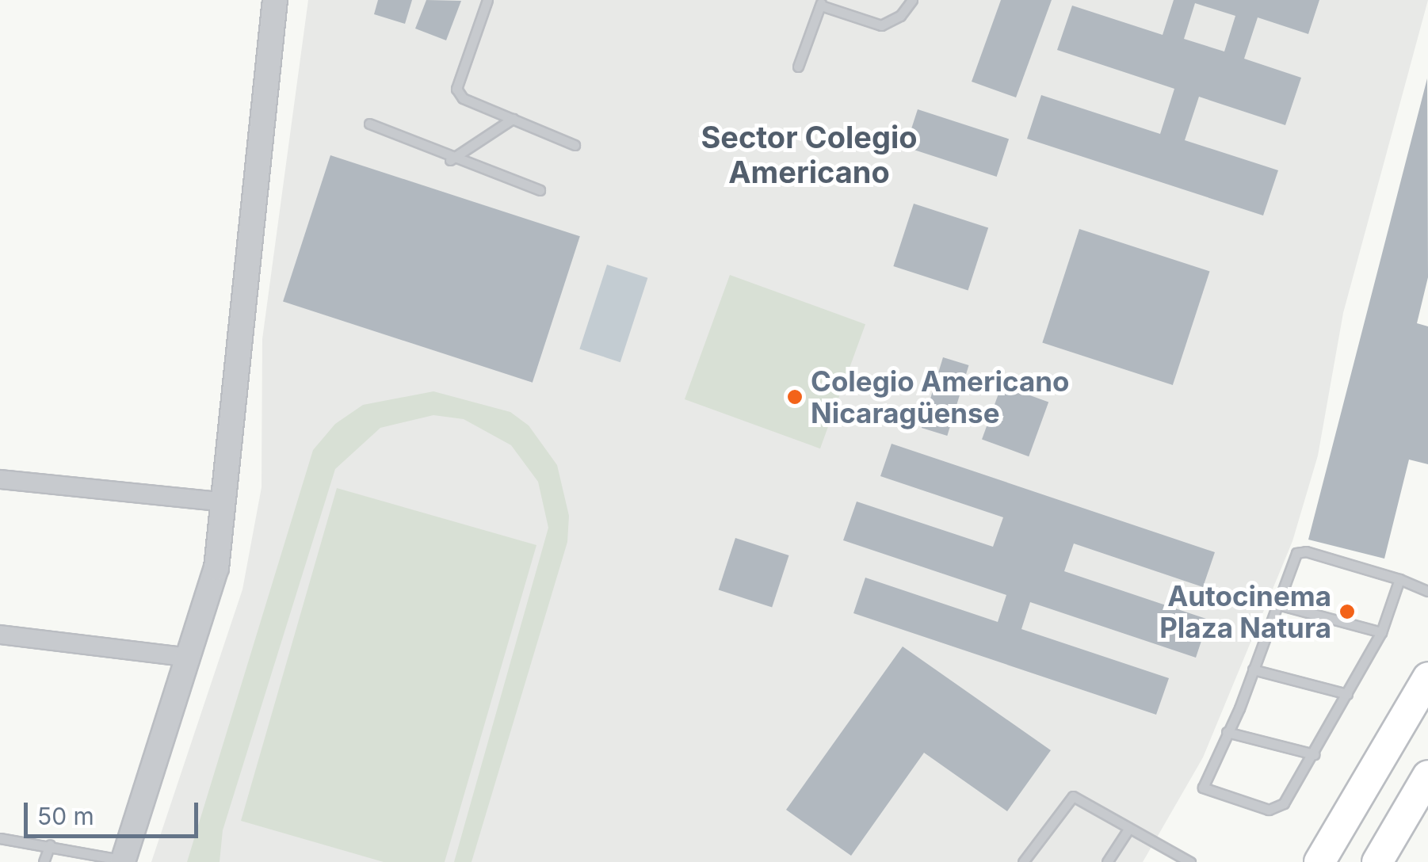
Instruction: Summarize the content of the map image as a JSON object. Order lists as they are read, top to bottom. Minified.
{"districts":["Sector Colegio Americano"],"places":["Colegio Americano Nicaragüense","Autocinema Plaza Natura"],"scale_bar":"50 m"}
